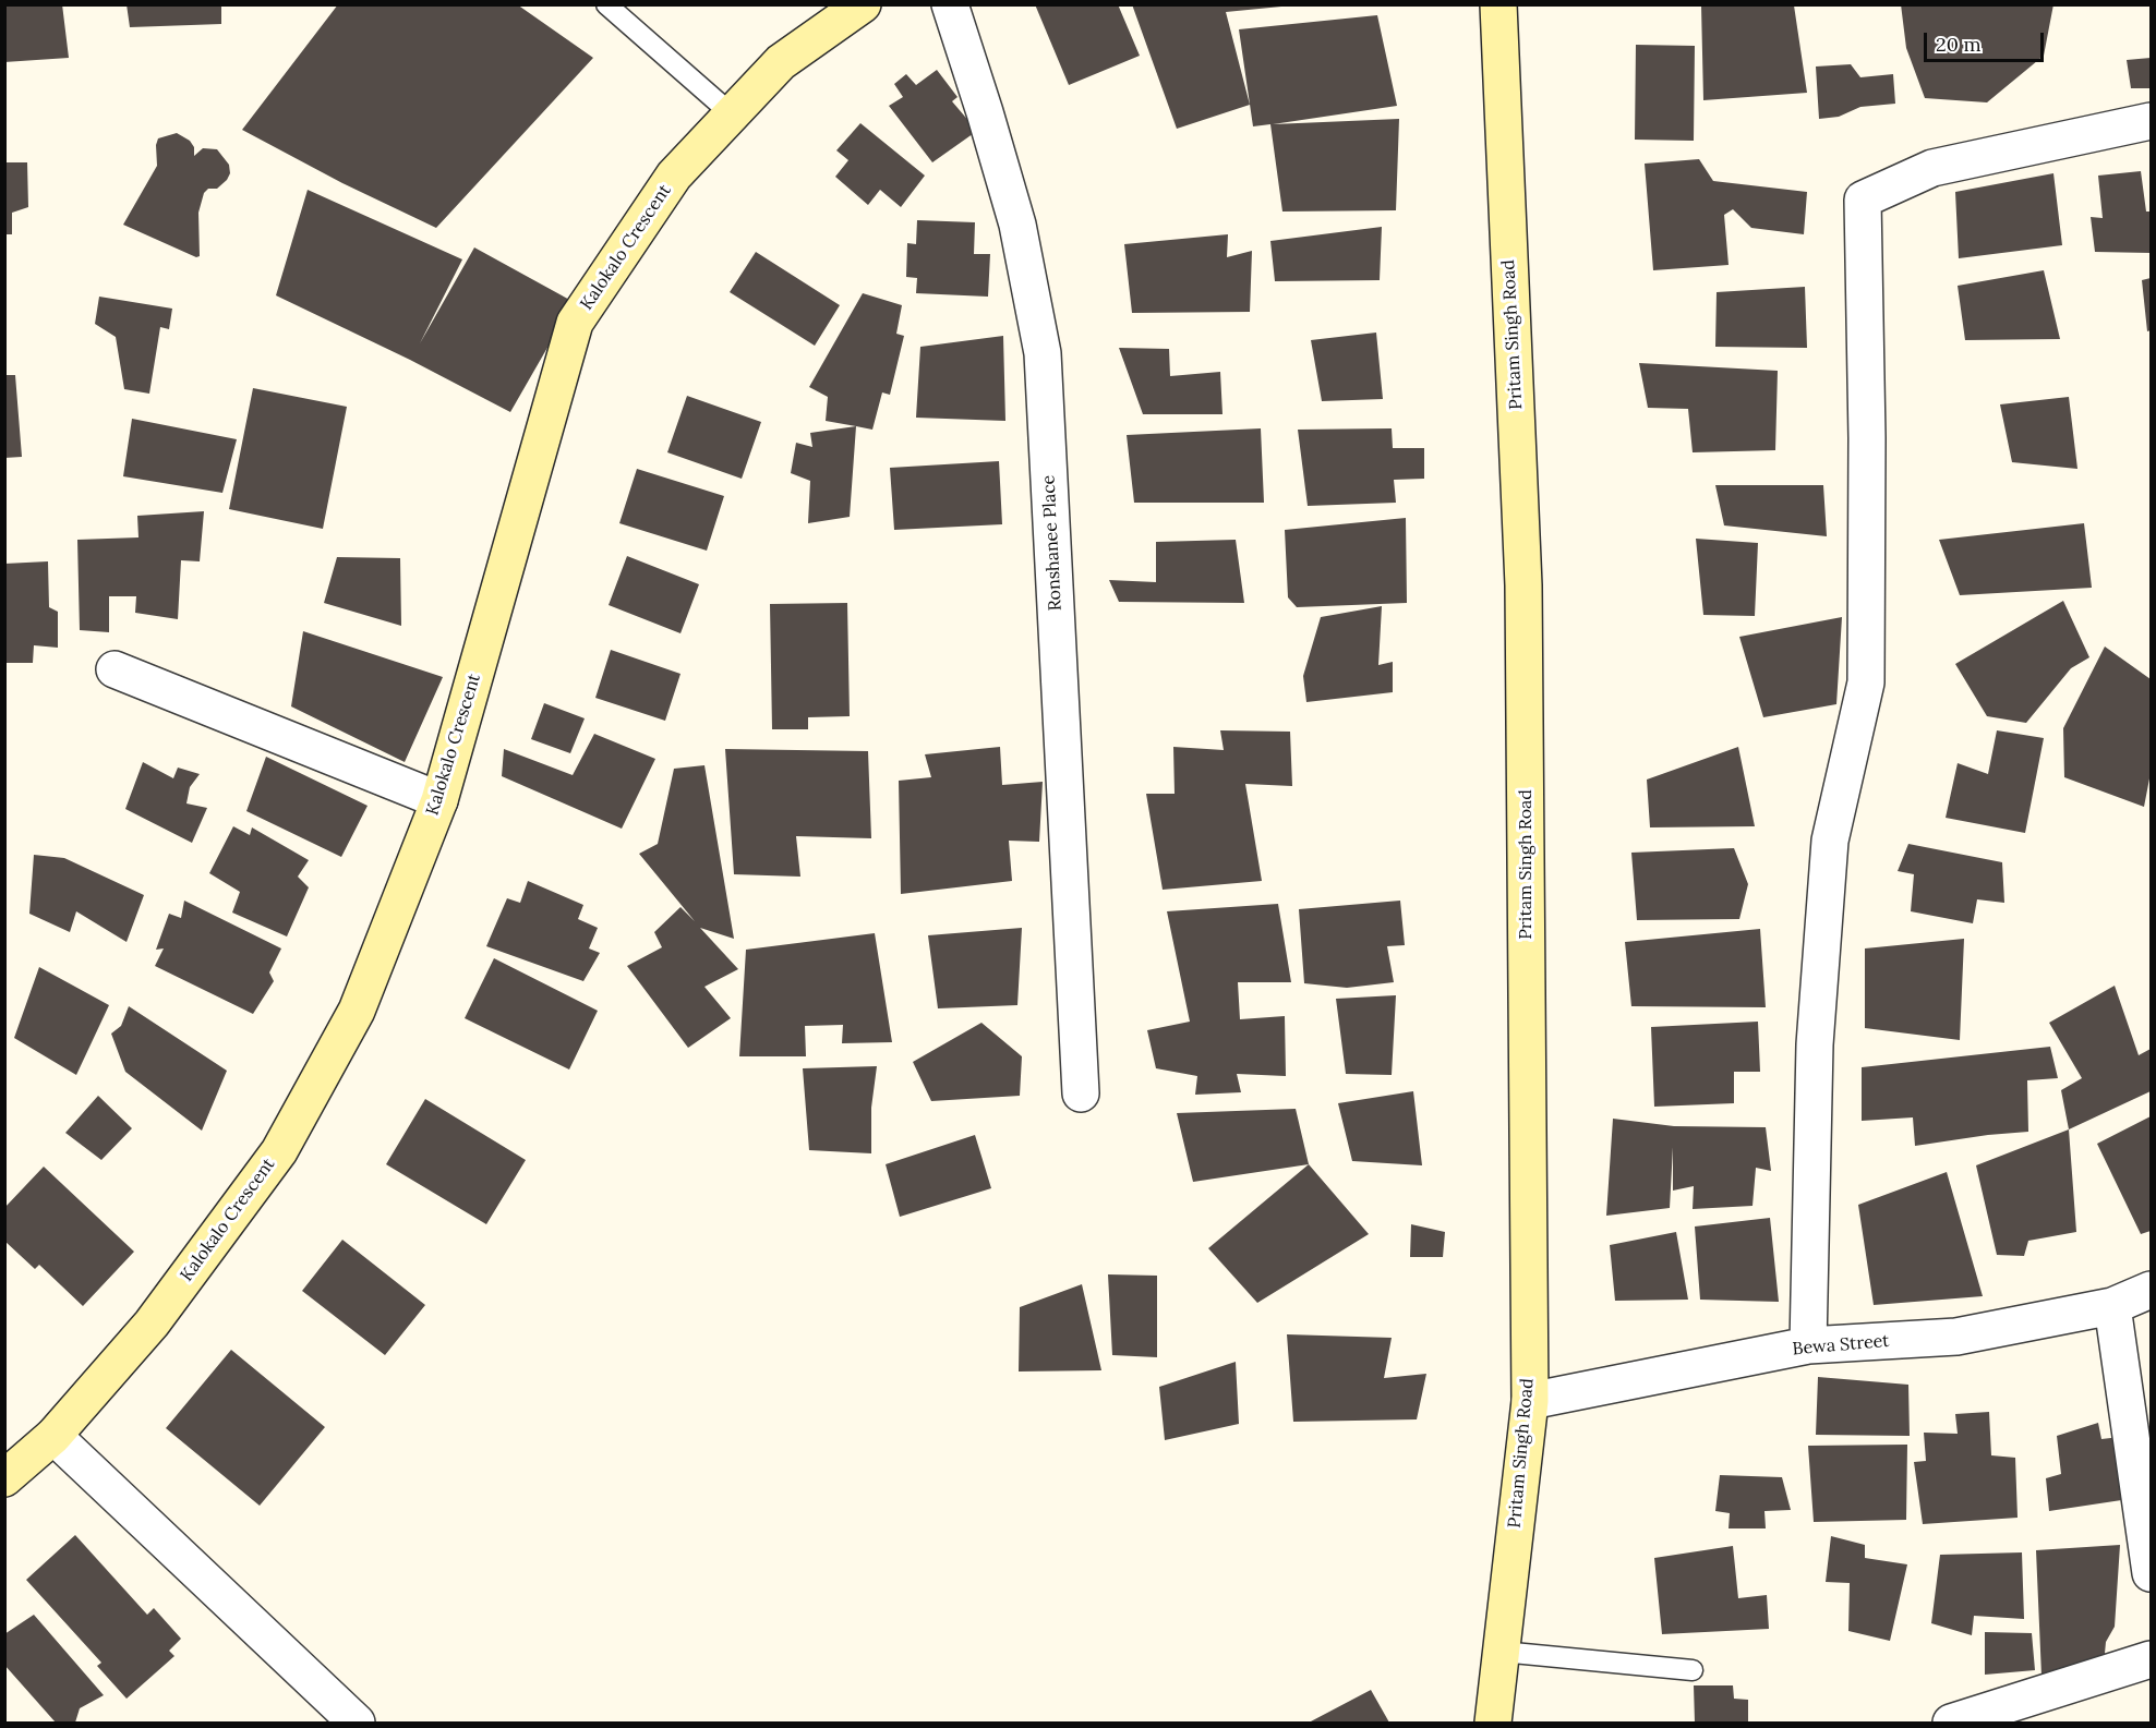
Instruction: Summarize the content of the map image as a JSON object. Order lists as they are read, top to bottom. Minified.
{"streets":{"street":["Kalokalo Crescent","Pritam Singh Road","Ronshanee Place","Bewa Street"]},"crossings":[["Pritam Singh Road","Bewa Street"]],"scale_bar":"20 m"}
